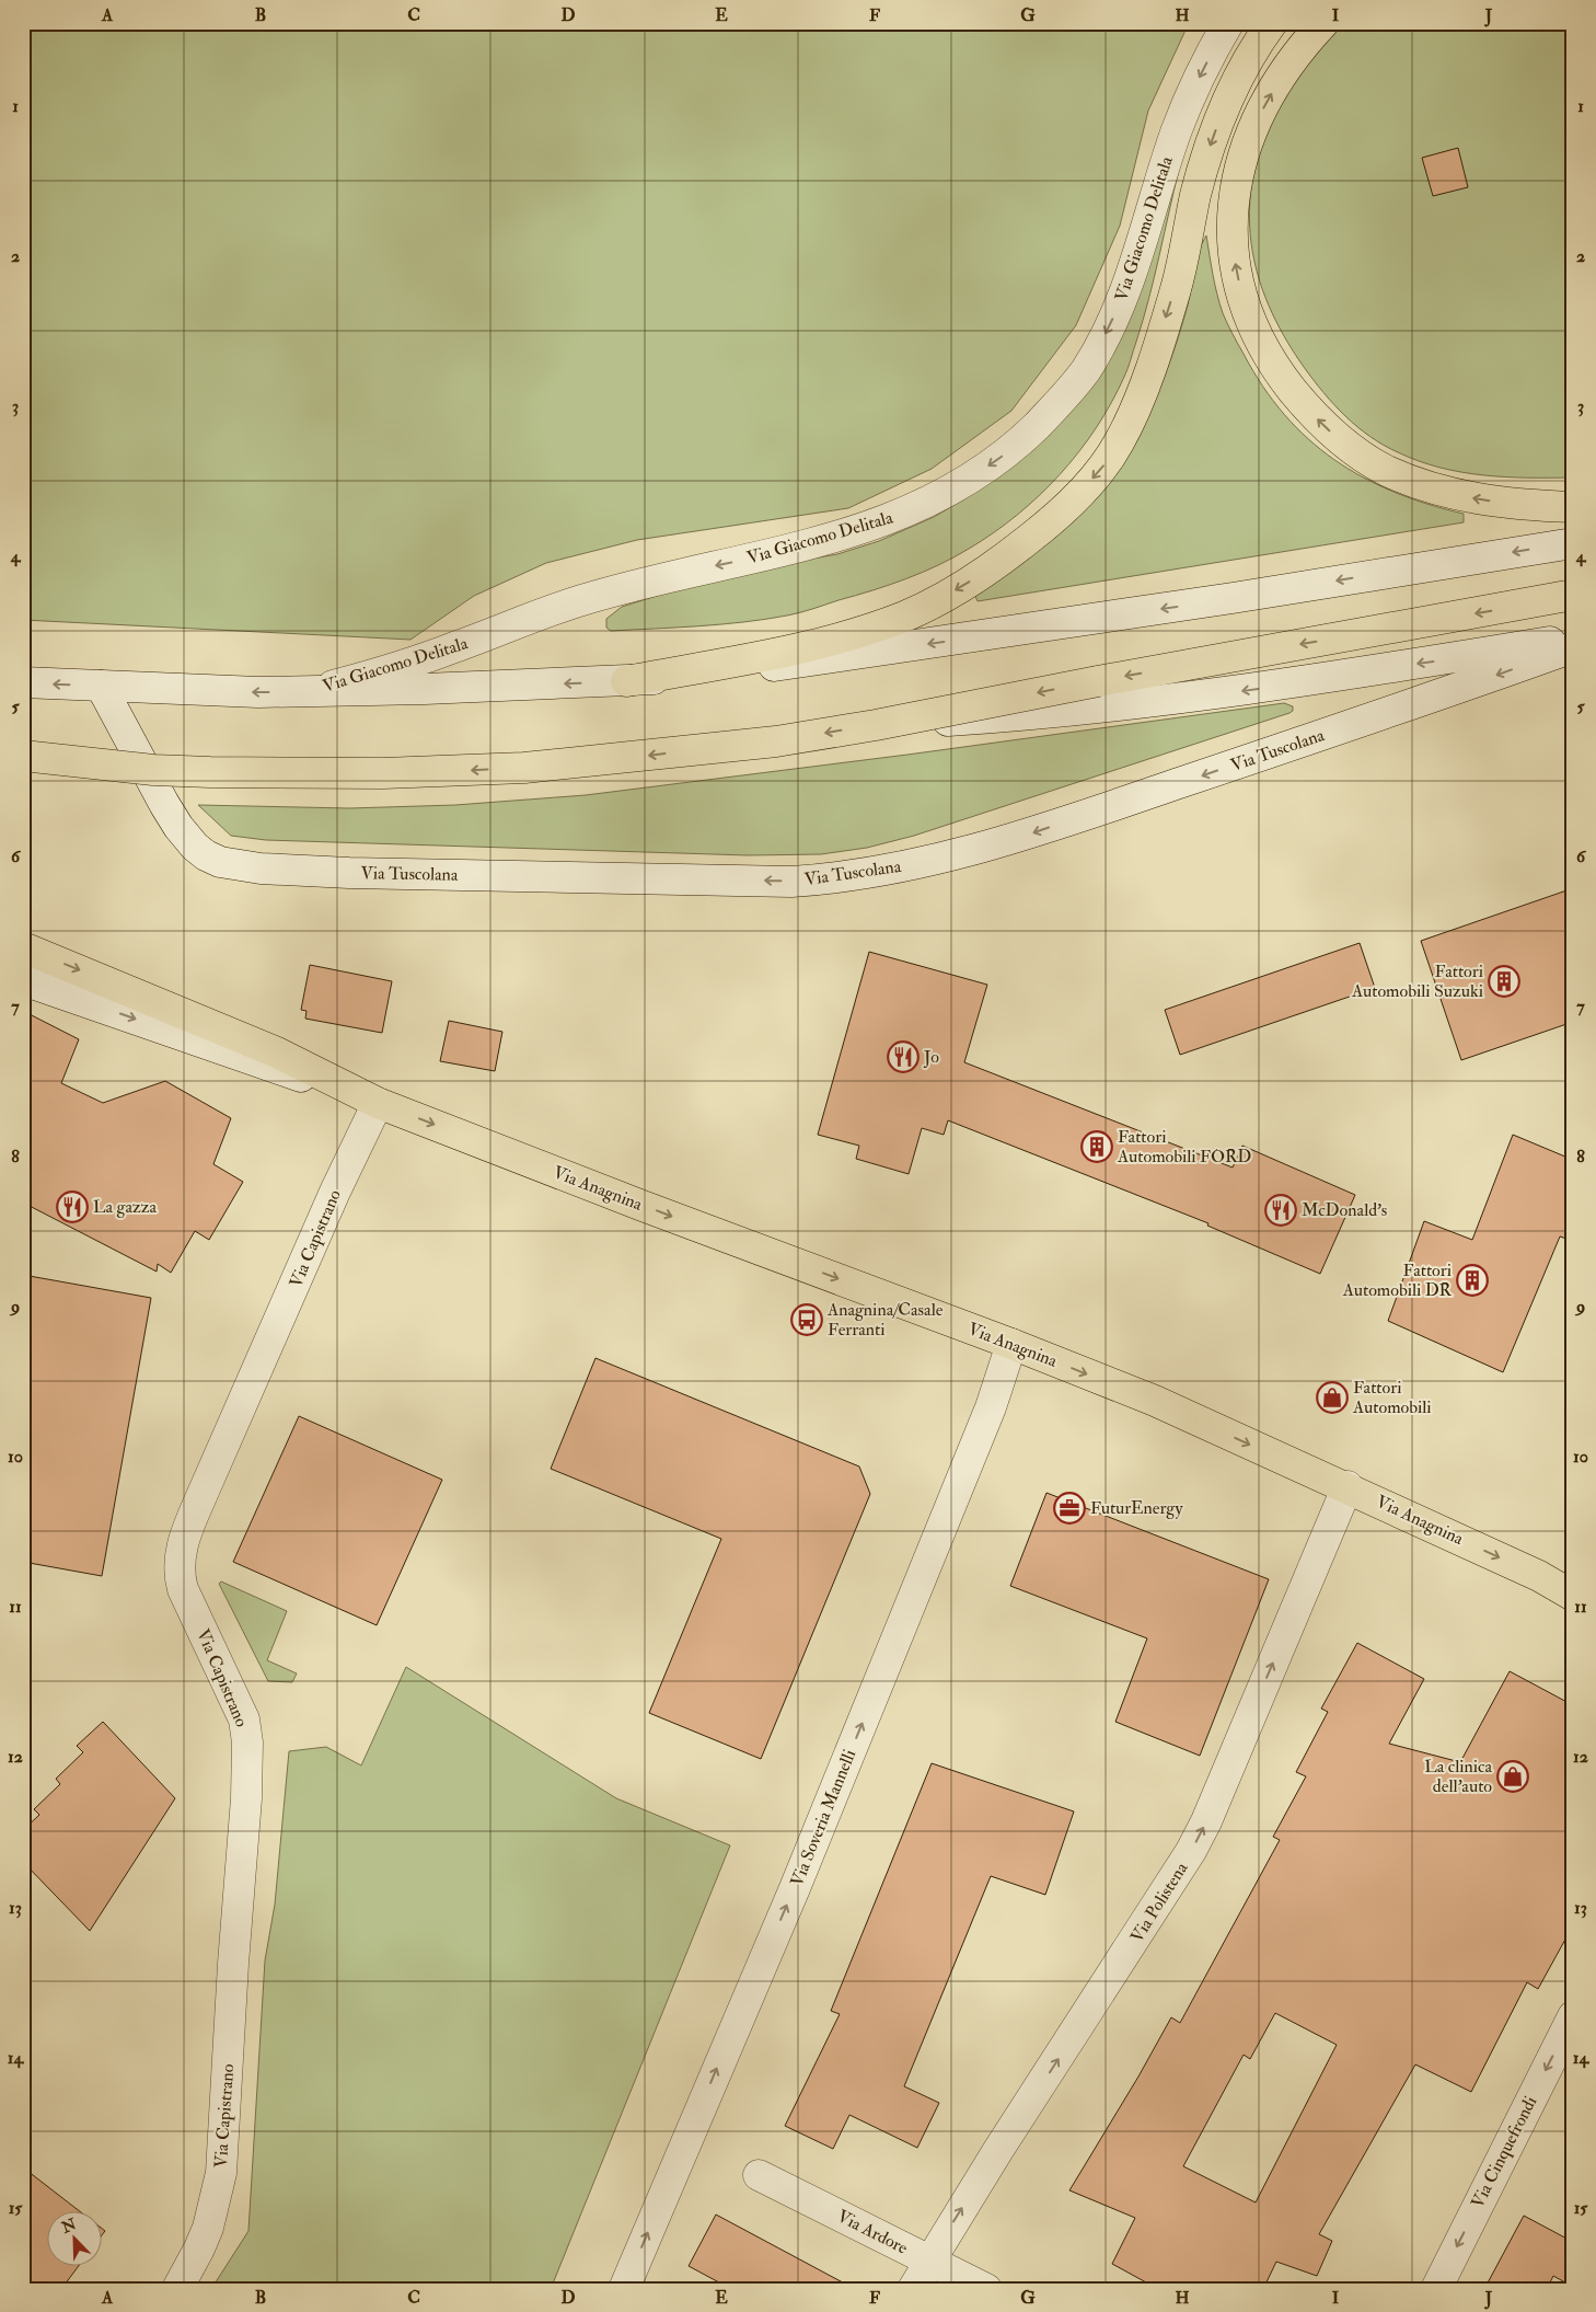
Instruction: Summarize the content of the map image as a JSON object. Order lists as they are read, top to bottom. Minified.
{"streets":{"main road":["Via Anagnina"],"street":["Via Giacomo Delitala","Via Tuscolana","Via Capistrano","Via Soveria Mannelli","Via Polistena","Via Cinquefrondi","Via Ardore"]},"crossings":[["Via Anagnina","Via Capistrano"],["Via Anagnina","Via Soveria Mannelli"],["Via Anagnina","Via Polistena"],["Via Polistena","Via Ardore"]],"one_way":["Via Giacomo Delitala","Via Anagnina","Via Soveria Mannelli","Via Polistena","Via Cinquefrondi"],"places":{"building":["Fattori Automobili Suzuki","Fattori Automobili FORD","Fattori Automobili DR"],"restaurant":["Jo","La gazza","McDonald's"],"bus stop":["Anagnina/Casale Ferranti"],"shop":["Fattori Automobili","La clinica dell'auto"],"office":["FuturEnergy"]},"north":"top left","grid":{"columns":["A","B","C","D","E","F","G","H","I","J"],"rows":["1","2","3","4","5","6","7","8","9","10","11","12","13","14","15"]}}
